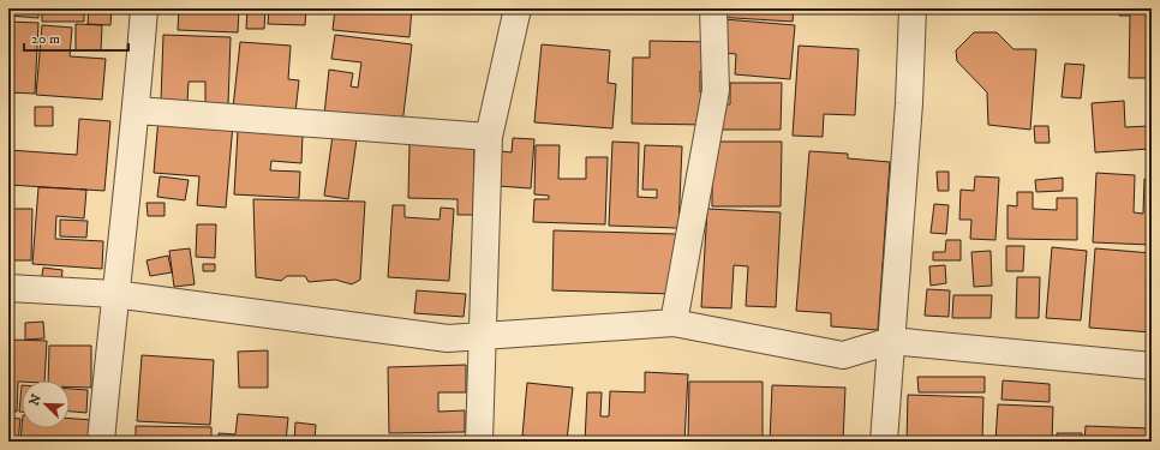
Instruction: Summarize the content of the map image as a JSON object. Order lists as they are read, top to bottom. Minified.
{"scale_bar":"20 m","north":"top left"}
